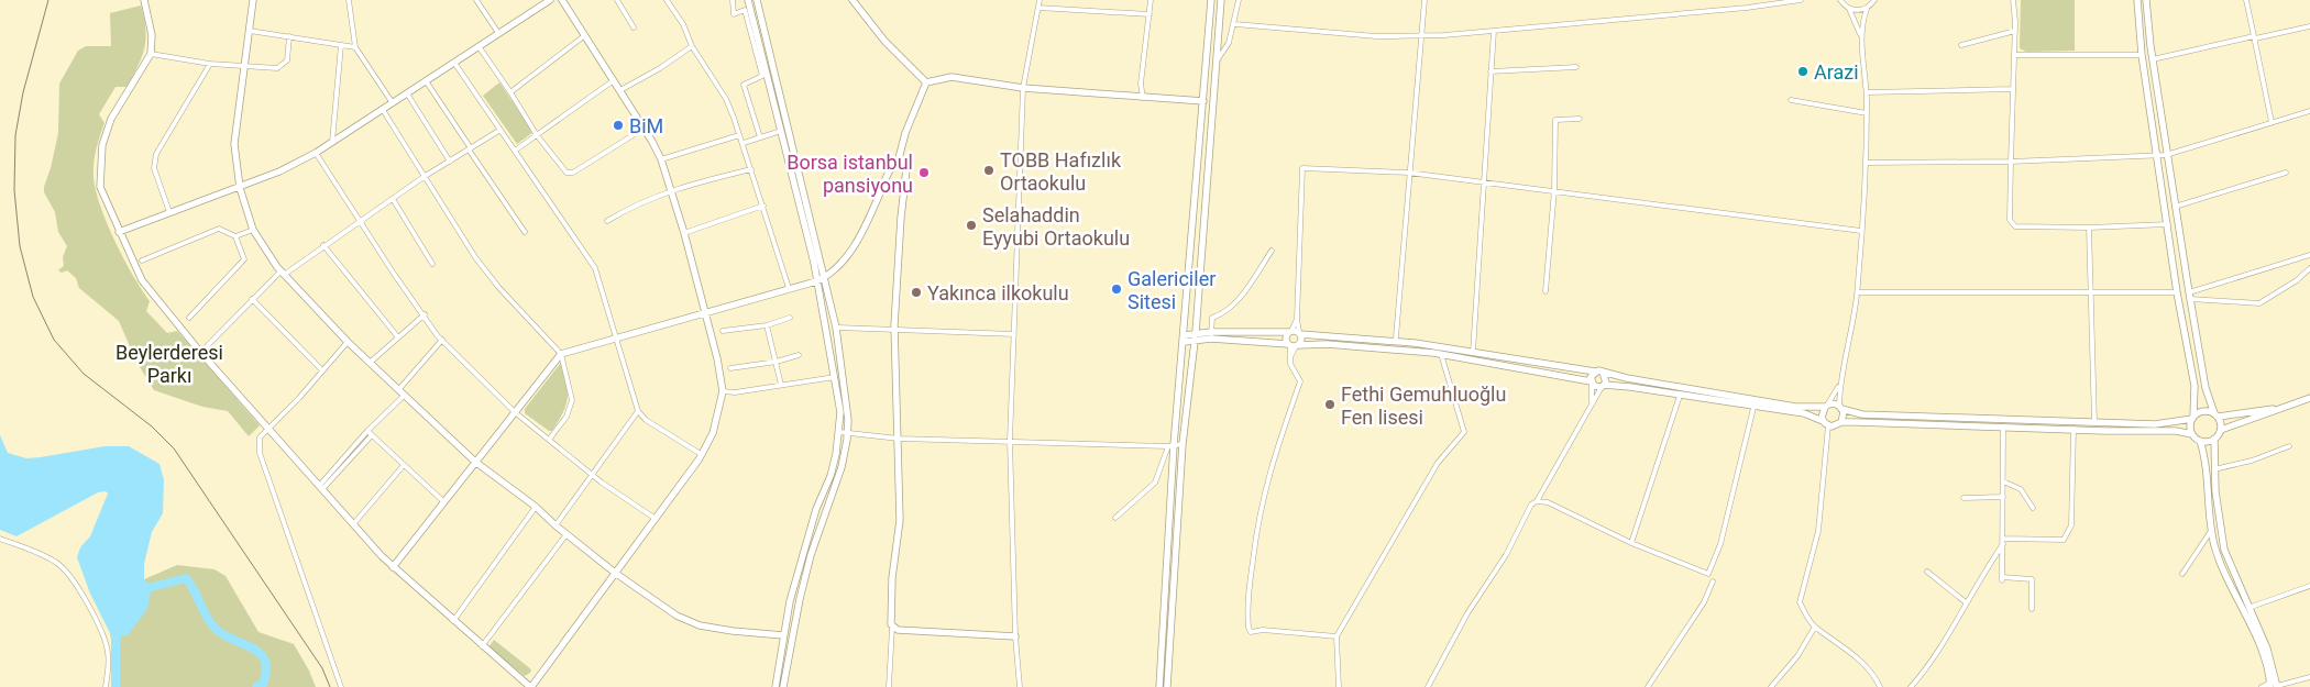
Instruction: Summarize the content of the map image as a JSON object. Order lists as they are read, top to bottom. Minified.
{"parks":["Beylerderesi Parkı"],"places":["Arazi","BiM","TOBB Hafızlık Ortaokulu","Borsa istanbul pansiyonu","Selahaddin Eyyubi Ortaokulu","Galericiler Sitesi","Yakınca ilkokulu","Fethi Gemuhluoğlu Fen lisesi"]}
